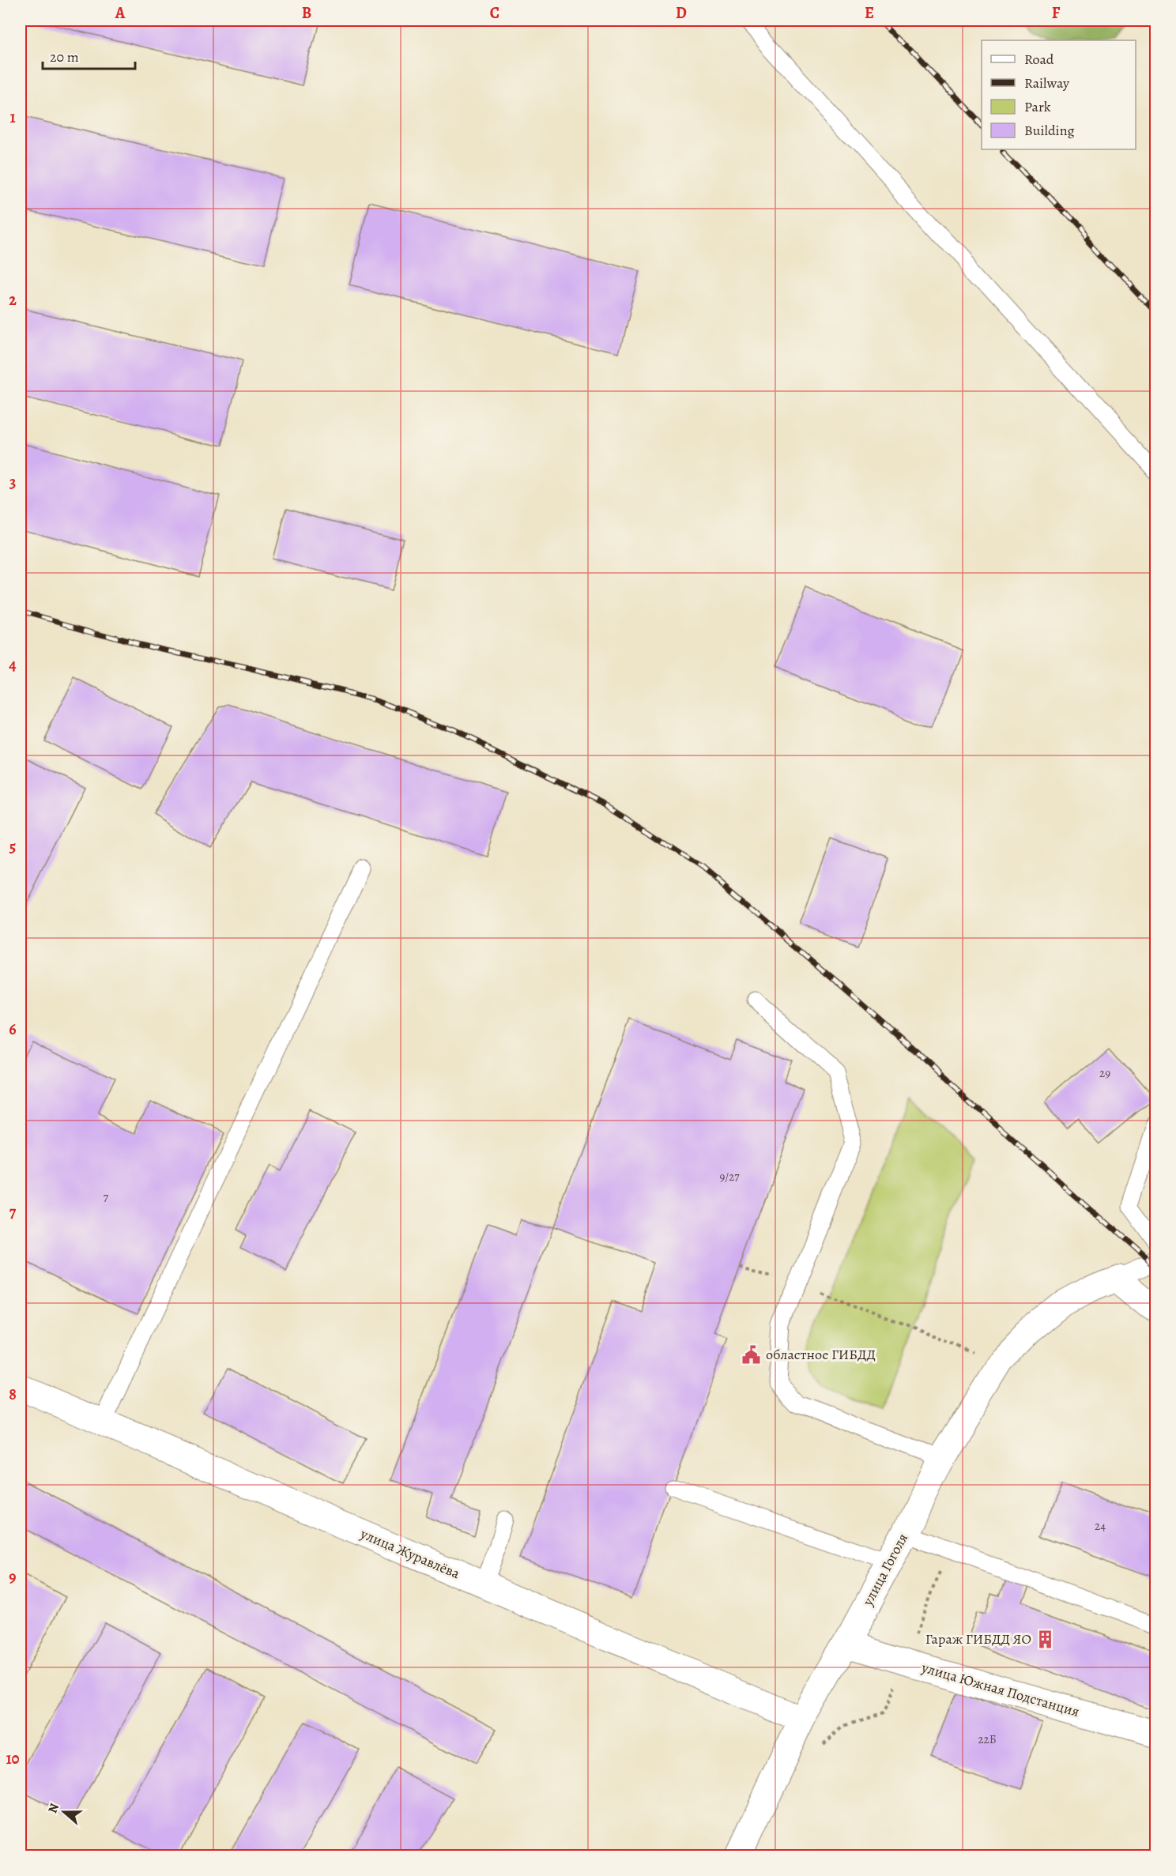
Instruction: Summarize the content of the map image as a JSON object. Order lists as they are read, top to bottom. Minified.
{"streets":{"street":["улица Журавлёва","улица Гоголя","улица Южная Подстанция"]},"crossings":[["улица Журавлёва","улица Гоголя"],["улица Гоголя","улица Южная Подстанция"]],"places":{"public building":["областное ГИБДД"],"building":["Гараж ГИБДД ЯО"]},"house_numbers":["29","9/27","7","24","22Б"],"legend":["Road","Railway","Park","Building"],"scale_bar":"20 m","north":"left","grid":{"columns":["A","B","C","D","E","F"],"rows":["1","2","3","4","5","6","7","8","9","10"]}}
